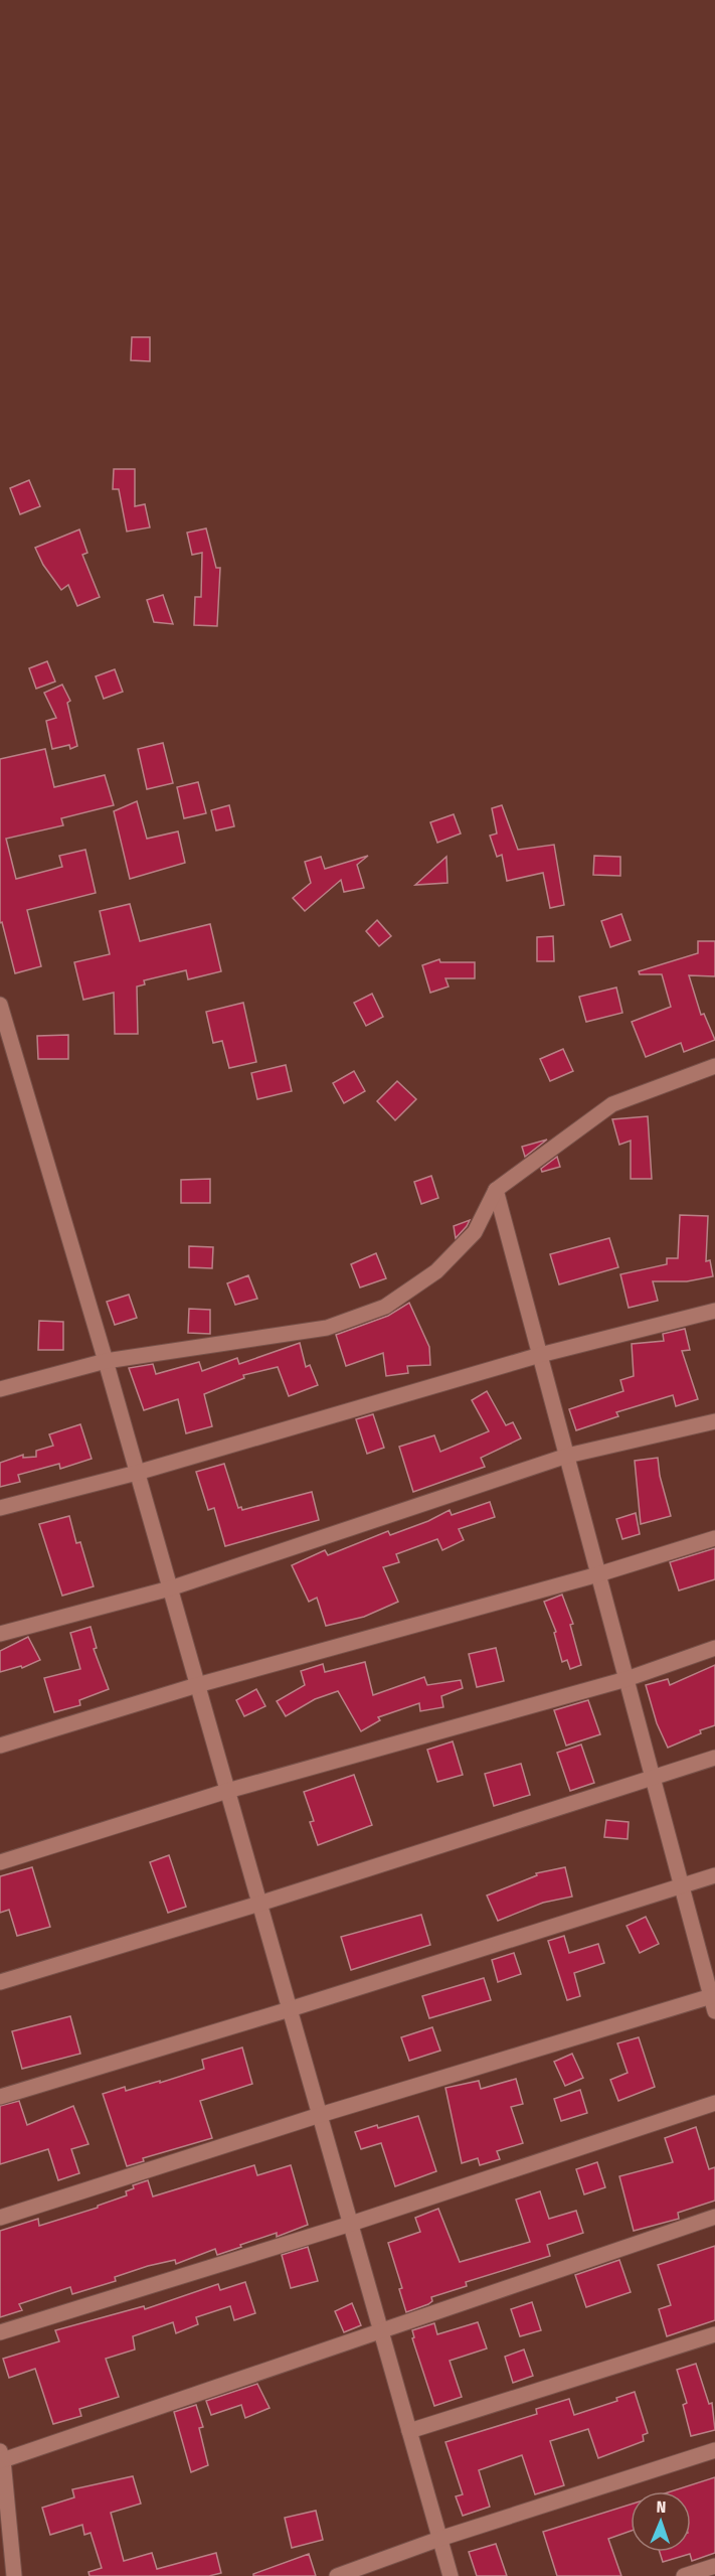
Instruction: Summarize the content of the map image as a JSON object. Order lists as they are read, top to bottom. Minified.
{"north":"top"}
